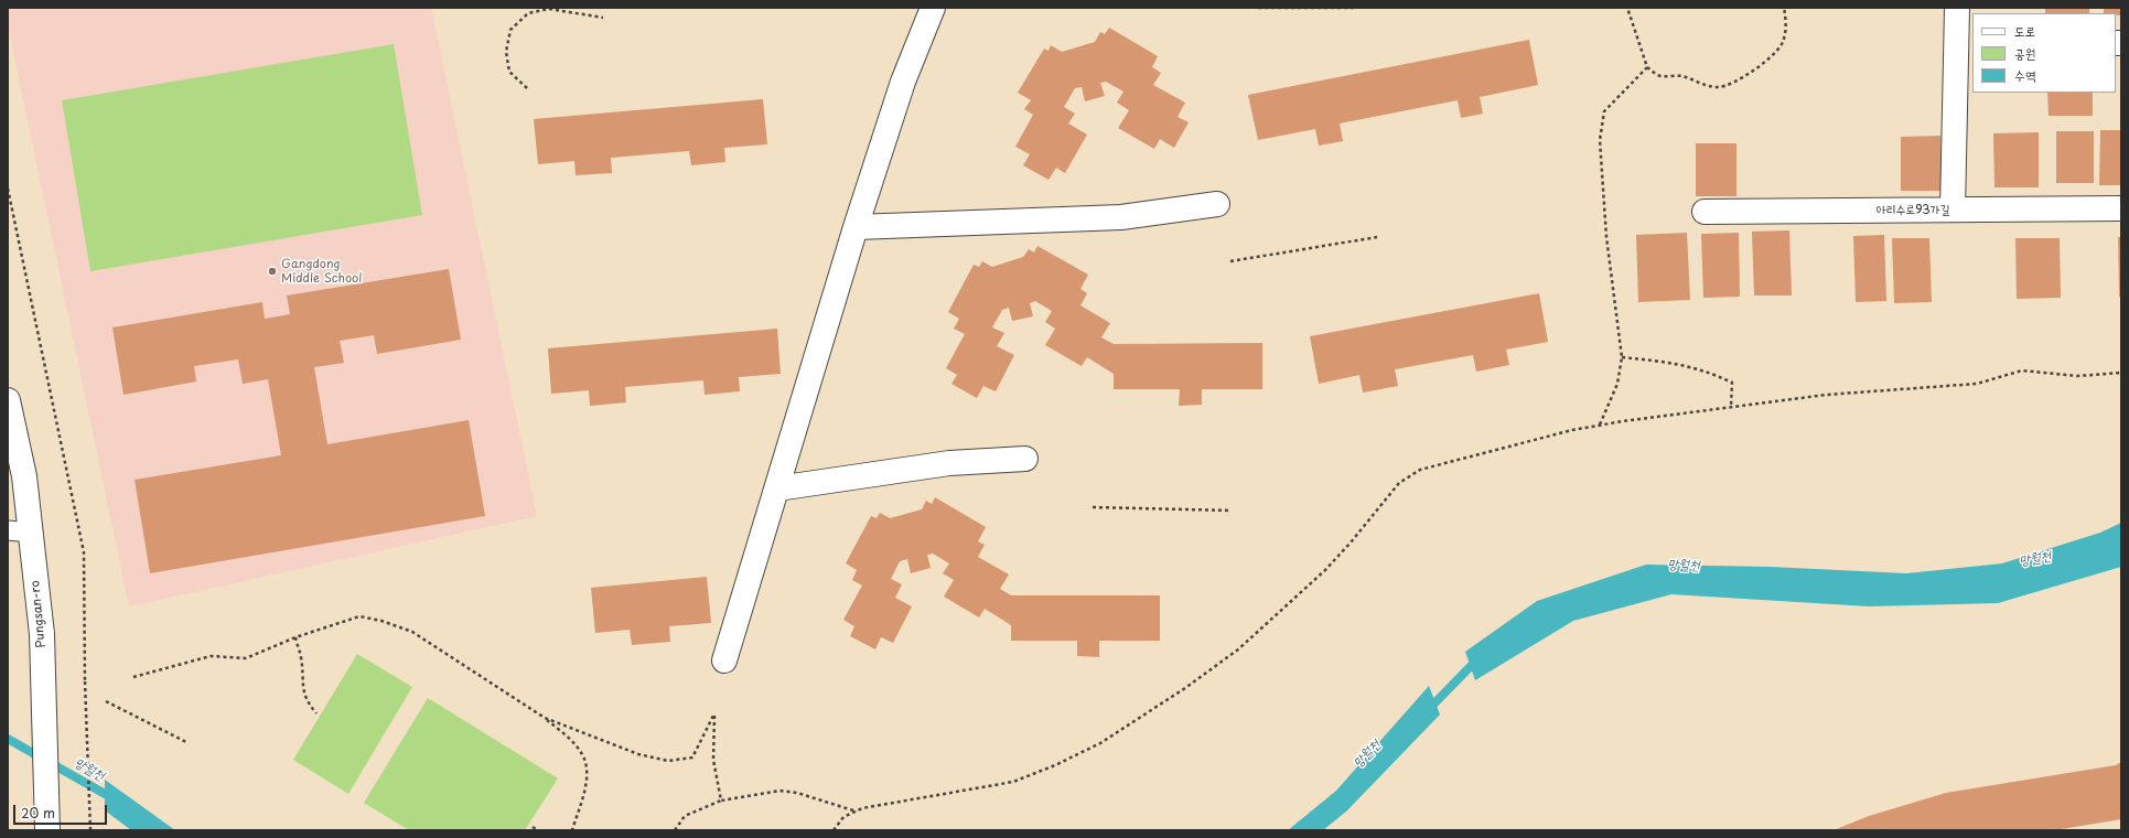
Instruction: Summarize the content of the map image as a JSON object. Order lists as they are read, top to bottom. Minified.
{"streets":{"street":["아리수로93가길","Pungsan-ro"]},"water":["망월천"],"places":["Gangdong Middle School"],"legend":["도로","공원","수역"],"scale_bar":"20 m"}
